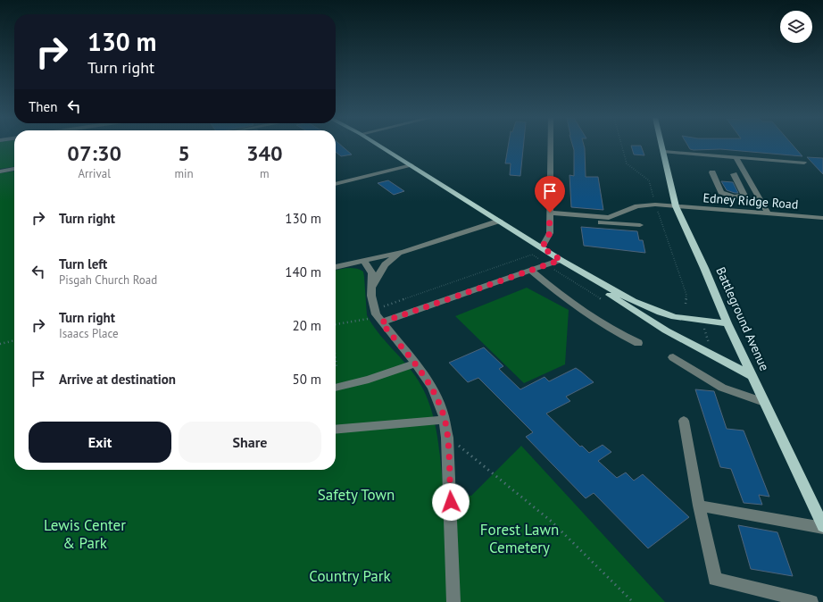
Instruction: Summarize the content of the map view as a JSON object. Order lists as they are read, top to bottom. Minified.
{"streets":{"main road":["Battleground Avenue"],"street":["Edney Ridge Road"]},"crossings":[["Edney Ridge Road","Battleground Avenue"]],"parks":["Safety Town","Lewis Center & Park","Forest Lawn Cemetery","Country Park"],"page":{"turn":["130 m","Turn right"],"then":"Then","eta":["07:30","Arrival","5","min","340","m"],"list":[{"name":"Turn right","value":"130 m"},{"name":"Turn left","note":"Pisgah Church Road","value":"140 m"},{"name":"Turn right","note":"Isaacs Place","value":"20 m"},{"name":"Arrive at destination","value":"50 m"}],"buttons":["Exit","Share"]}}
